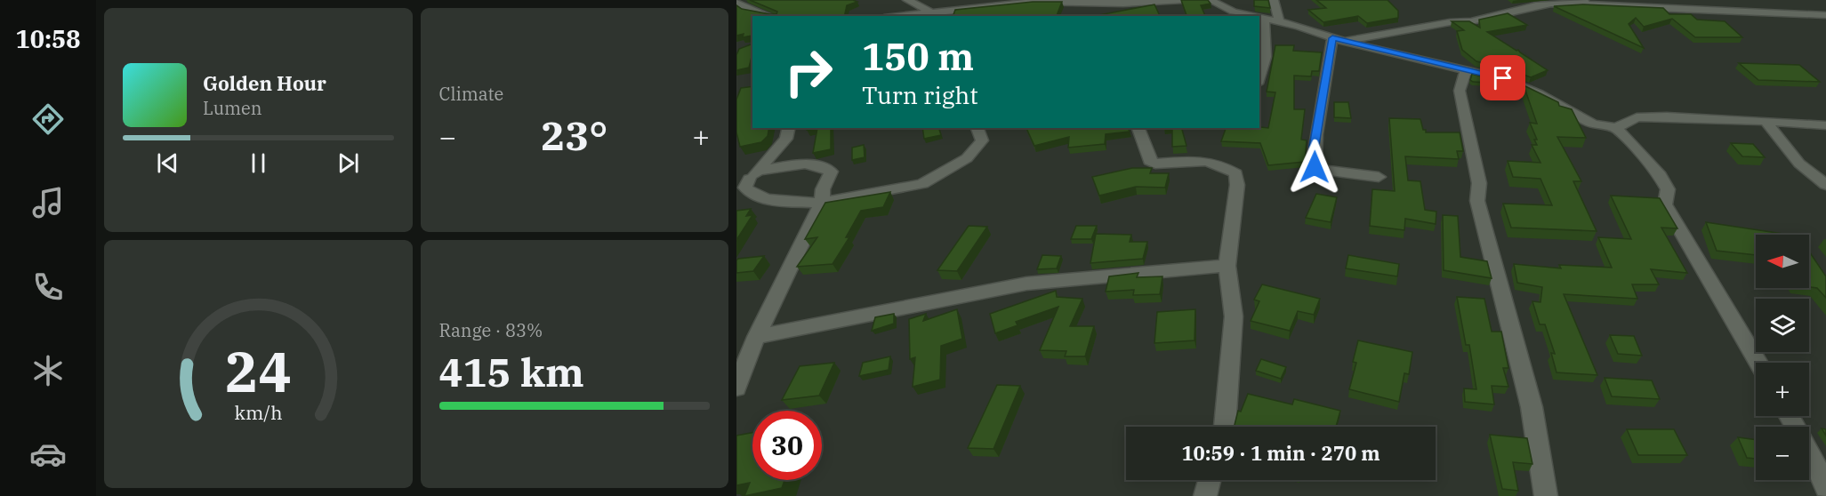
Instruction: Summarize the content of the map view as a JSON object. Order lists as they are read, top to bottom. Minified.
{"north":"left","page":{"tabs":"10:58","tile":["Climate",["Range · 83%","415 km"]],"turn":["150 m","Turn right"],"song":["Golden Hour","Lumen"],"heat":["−","23°","+"],"map_buttons":["+","−"],"limit":"30","trip":"10:59 · 1 min · 270 m","gauge":["24","km/h"]}}
